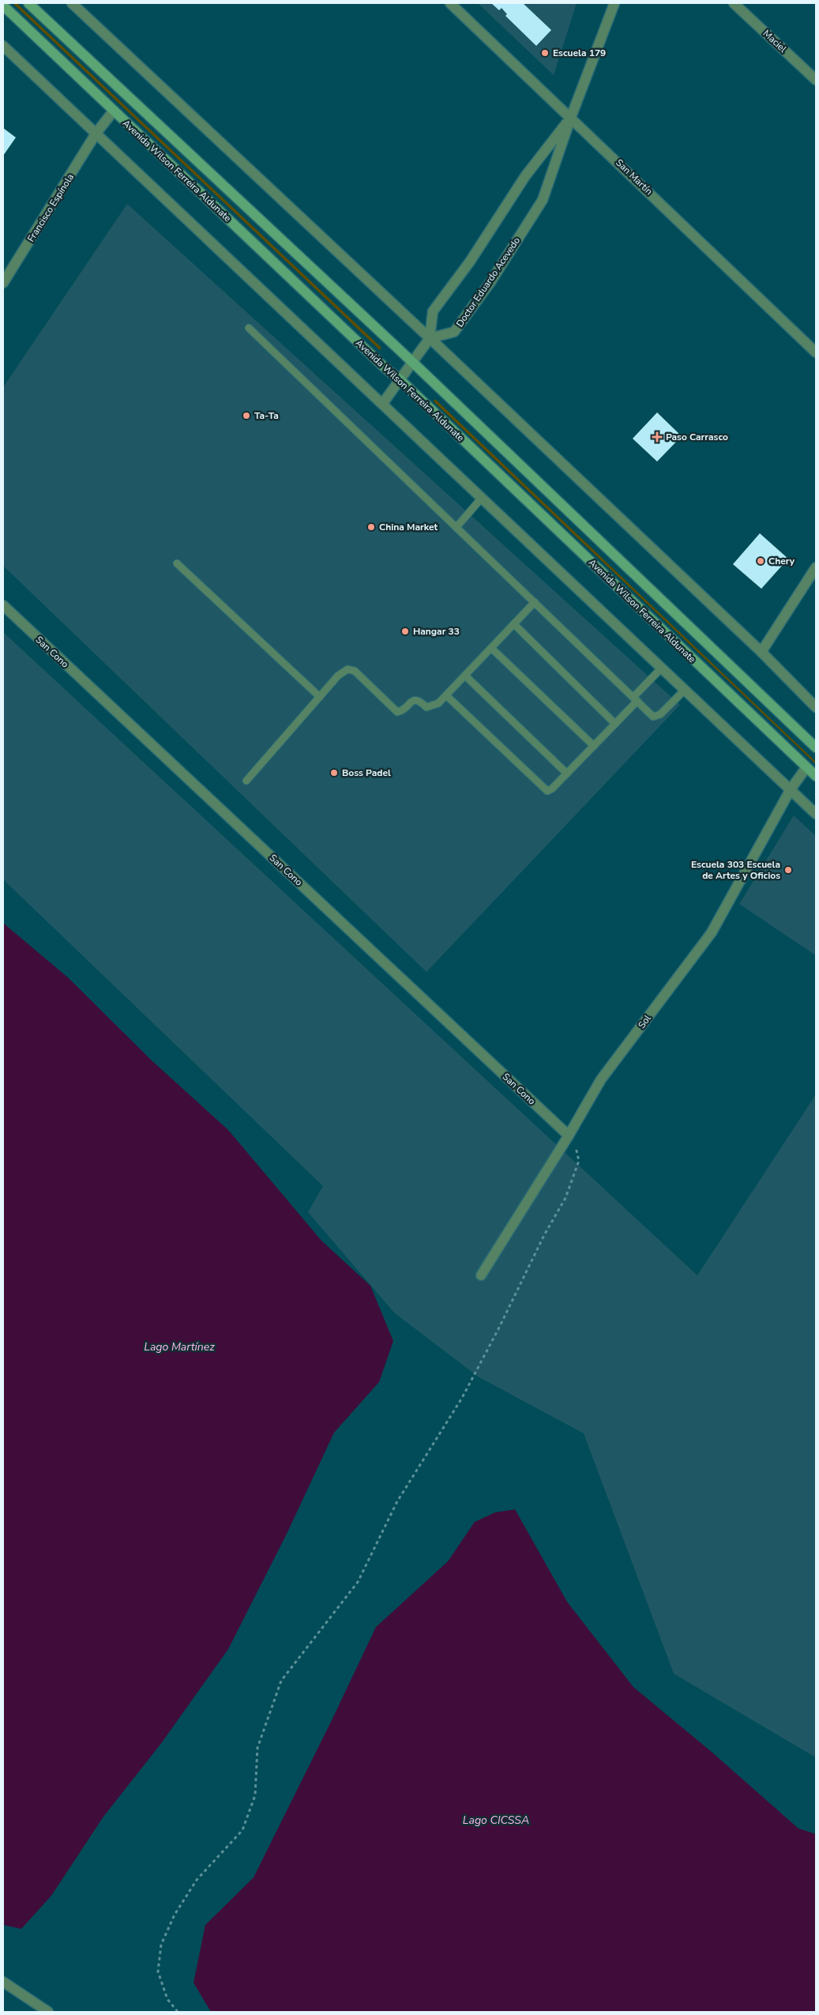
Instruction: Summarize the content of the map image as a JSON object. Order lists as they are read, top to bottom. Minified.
{"streets":{"main road":["Avenida Wilson Ferreira Aldunate"],"street":["Maciel","San Martín","Francisco Espínola","Doctor Eduardo Acevedo","San Cono","Sol"]},"crossings":[["Avenida Wilson Ferreira Aldunate","Francisco Espínola"],["Avenida Wilson Ferreira Aldunate","Sol"],["San Martín","Doctor Eduardo Acevedo"],["San Cono","Sol"]],"water":["Lago Martínez","Lago CICSSA"],"places":{"other":["Escuela 179","Ta-Ta","China Market","Chery","Hangar 33","Boss Padel","Escuela 303 Escuela de Artes y Oficios"],"health":["Paso Carrasco"]}}
